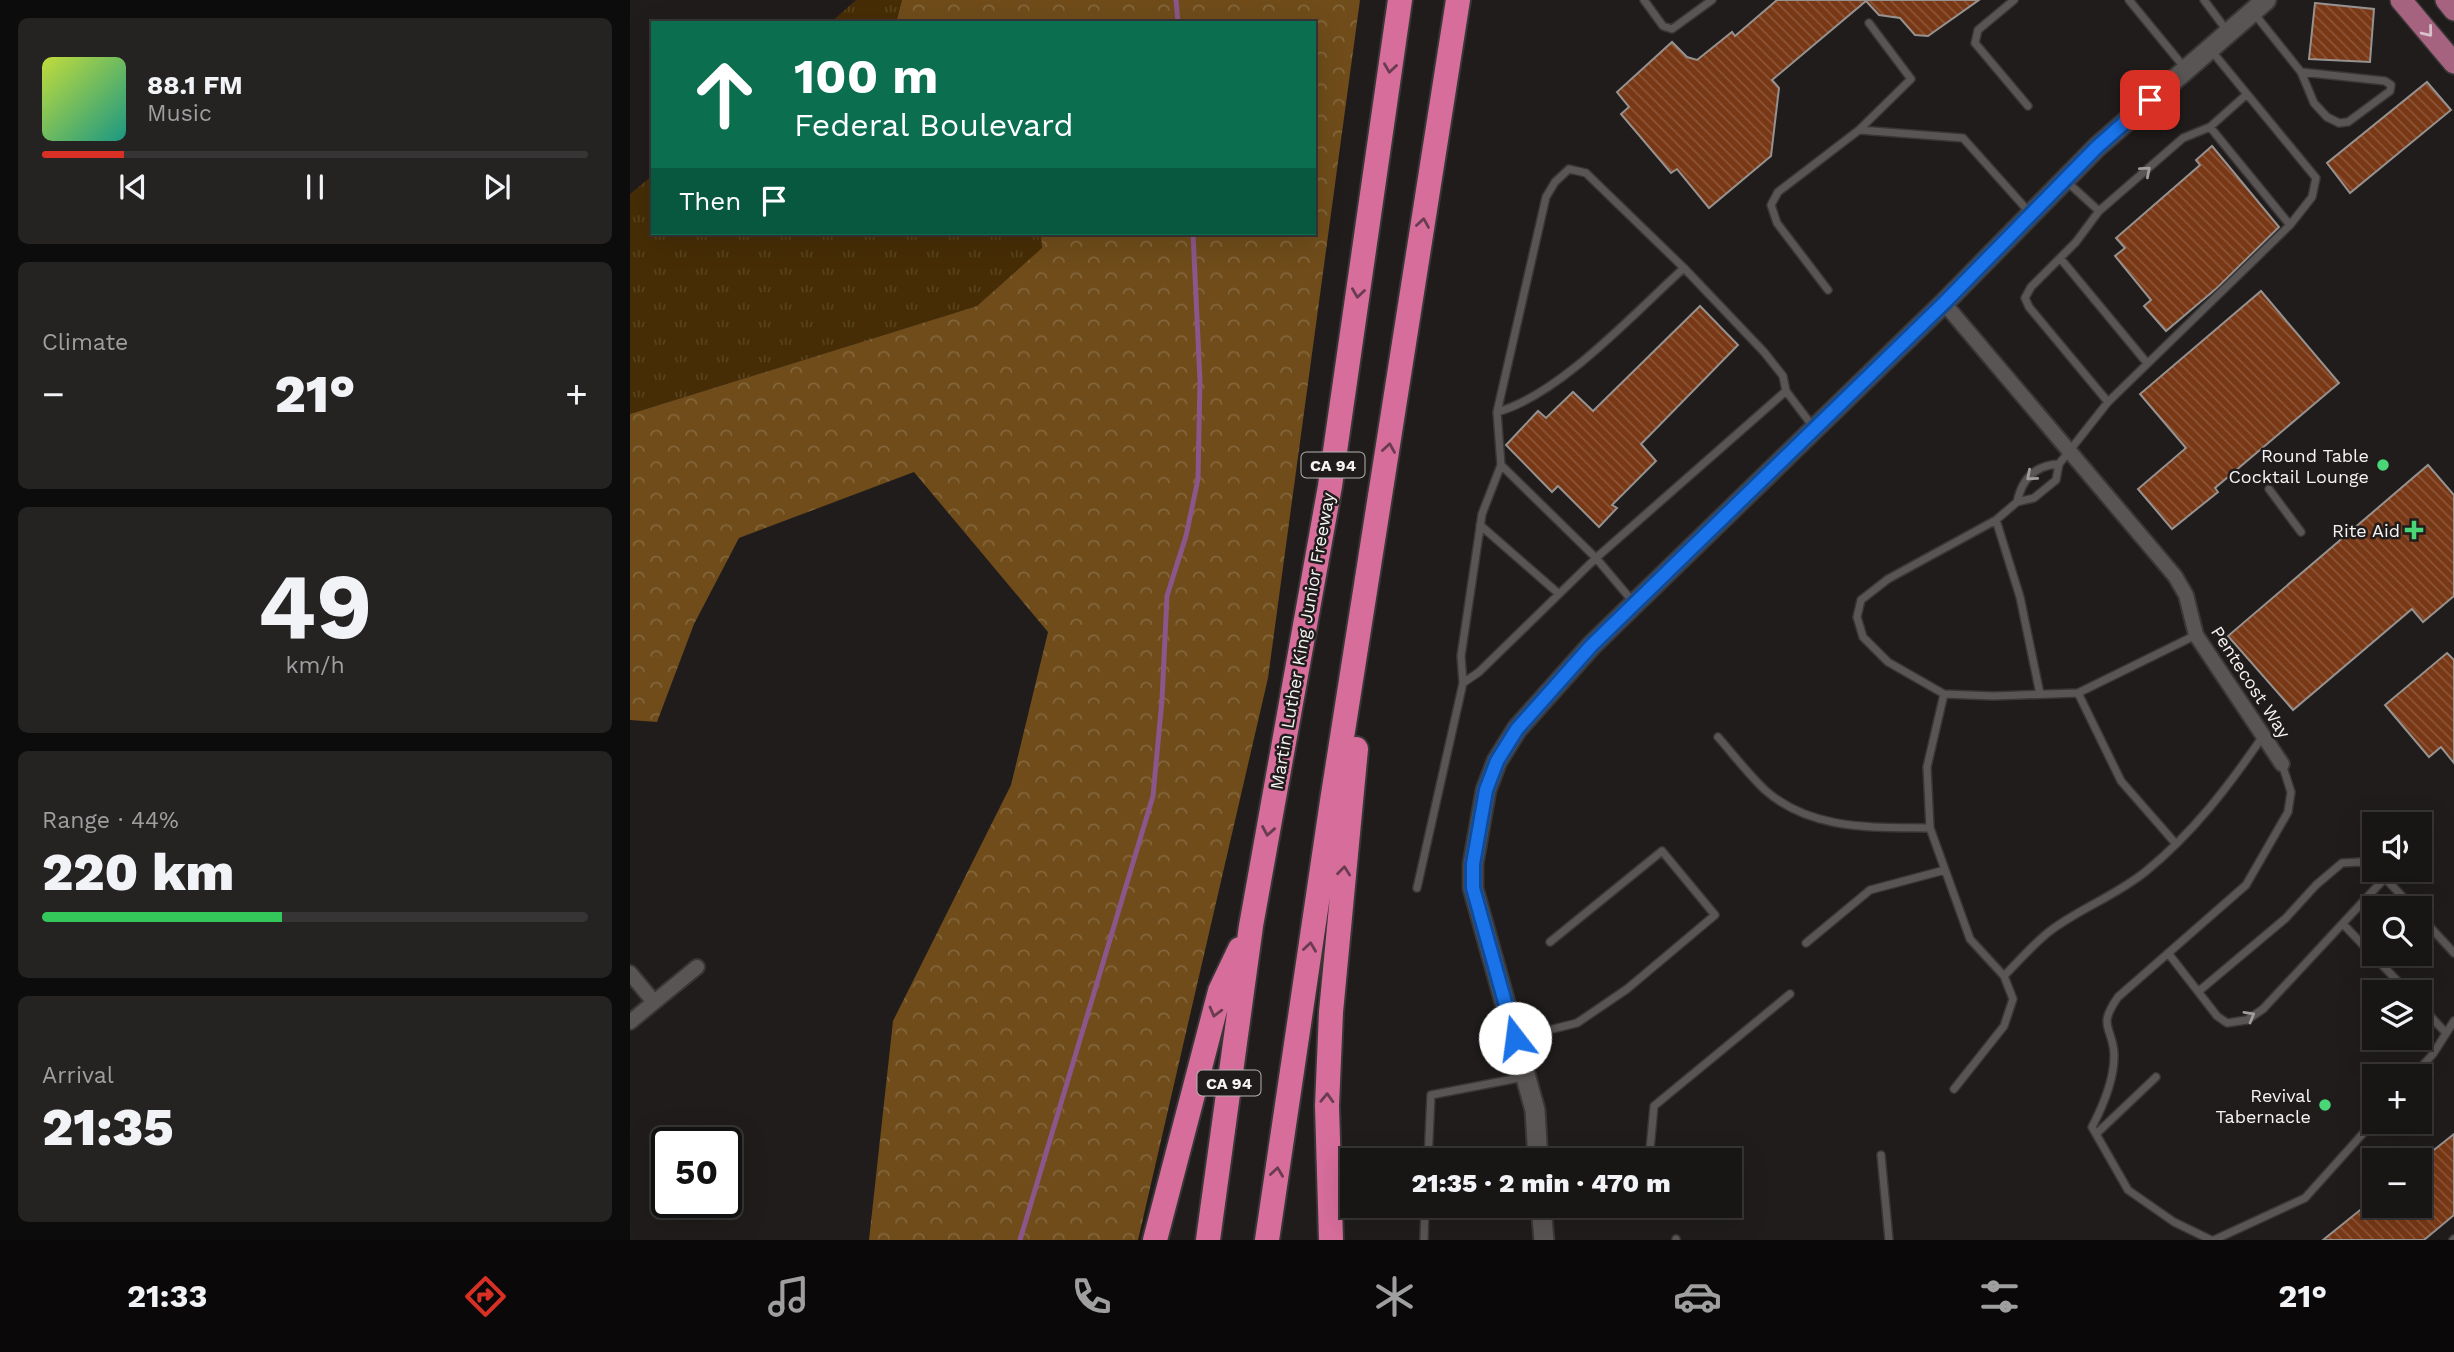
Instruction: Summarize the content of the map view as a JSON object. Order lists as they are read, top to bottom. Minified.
{"streets":{"highway":["CA 94","Martin Luther King Junior Freeway"],"street":["Pentecost Way"]},"places":{"other":["Round Table Cocktail Lounge","Revival Tabernacle"],"health":["Rite Aid"]},"page":{"turn":["100 m","Federal Boulevard"],"song":["88.1 FM","Music"],"then":"Then","tile":["Climate",["49","km/h"],["Range · 44%","220 km"],["Arrival","21:35"]],"heat":["−","21°","+"],"map_buttons":["+","−"],"limit":"50","trip":"21:35 · 2 min · 470 m","tabs":["21:33","21°"]}}
